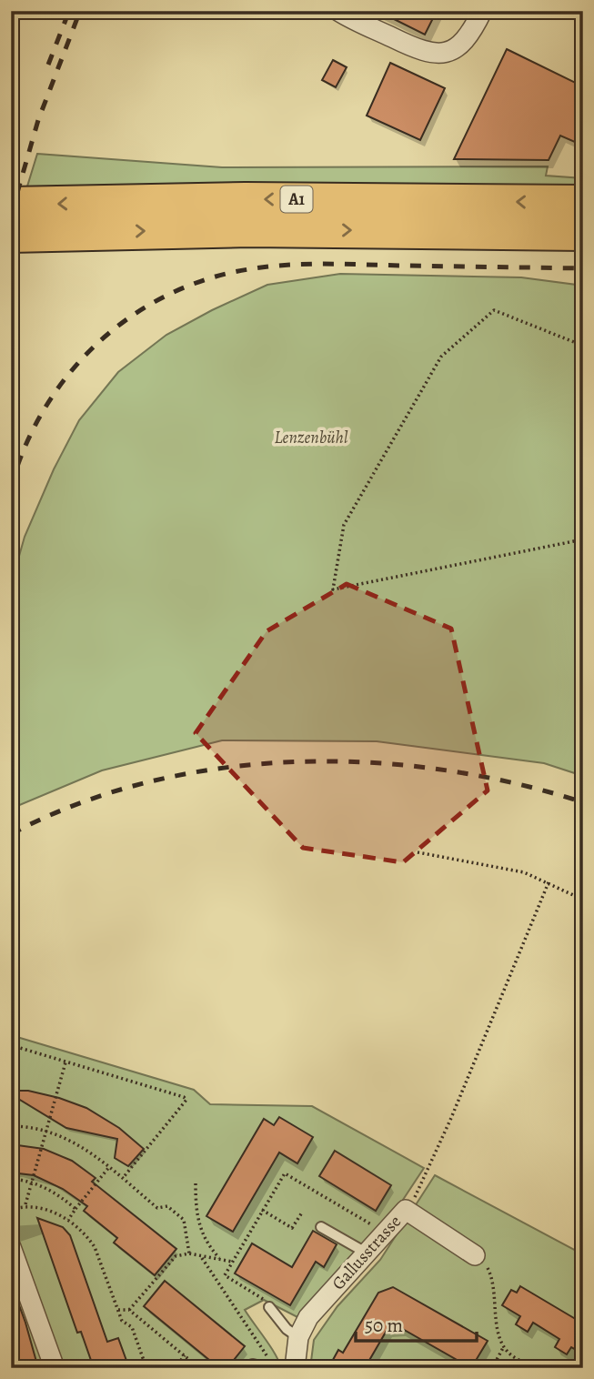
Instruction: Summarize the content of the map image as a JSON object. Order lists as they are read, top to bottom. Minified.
{"streets":{"highway":["A1"],"street":["Gallusstrasse"]},"parks":["Lenzenbühl"],"scale_bar":"50 m"}
